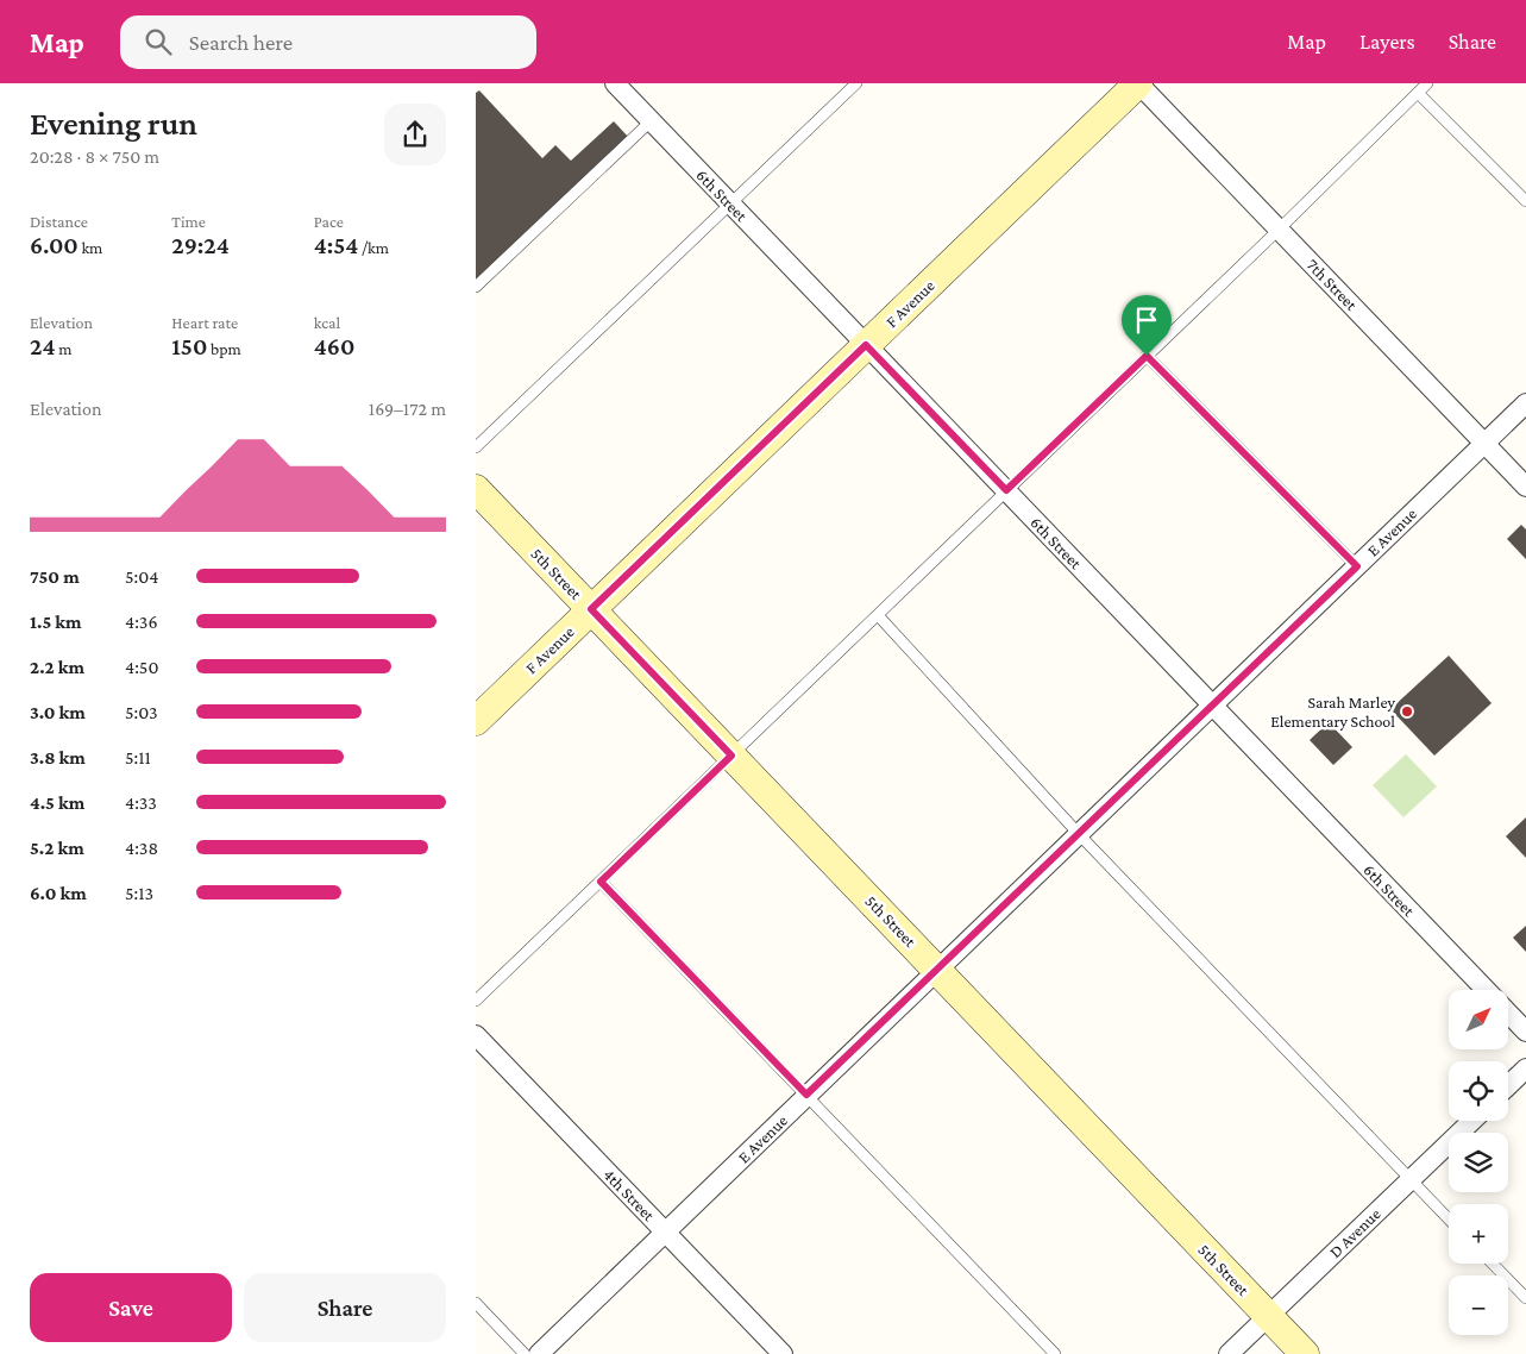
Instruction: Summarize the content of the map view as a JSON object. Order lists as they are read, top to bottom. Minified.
{"streets":{"street":["6th Street","7th Street","F Avenue","E Avenue","5th Street","4th Street","D Avenue"]},"crossings":[["6th Street","F Avenue"],["6th Street","E Avenue"],["7th Street","F Avenue"],["7th Street","E Avenue"],["F Avenue","5th Street"],["E Avenue","5th Street"],["E Avenue","4th Street"],["5th Street","D Avenue"]],"places":["Sarah Marley Elementary School"],"north":"top right","page":{"header":"Map","search":"Search here","nav":["Map","Layers","Share"],"heading":["Evening run","20:28 · 8 × 750 m"],"stats":[["Distance","6.00 km"],["Time","29:24"],["Pace","4:54 /km"],["Elevation","24 m"],["Heart rate","150 bpm"],["kcal","460"]],"chart":["Elevation","169–172 m"],"list":[{"name":"750 m","note":"5:04"},{"name":"1.5 km","note":"4:36"},{"name":"2.2 km","note":"4:50"},{"name":"3.0 km","note":"5:03"},{"name":"3.8 km","note":"5:11"},{"name":"4.5 km","note":"4:33"},{"name":"5.2 km","note":"4:38"},{"name":"6.0 km","note":"5:13"}],"map_buttons":["+","−"],"buttons":["Save","Share"]}}
